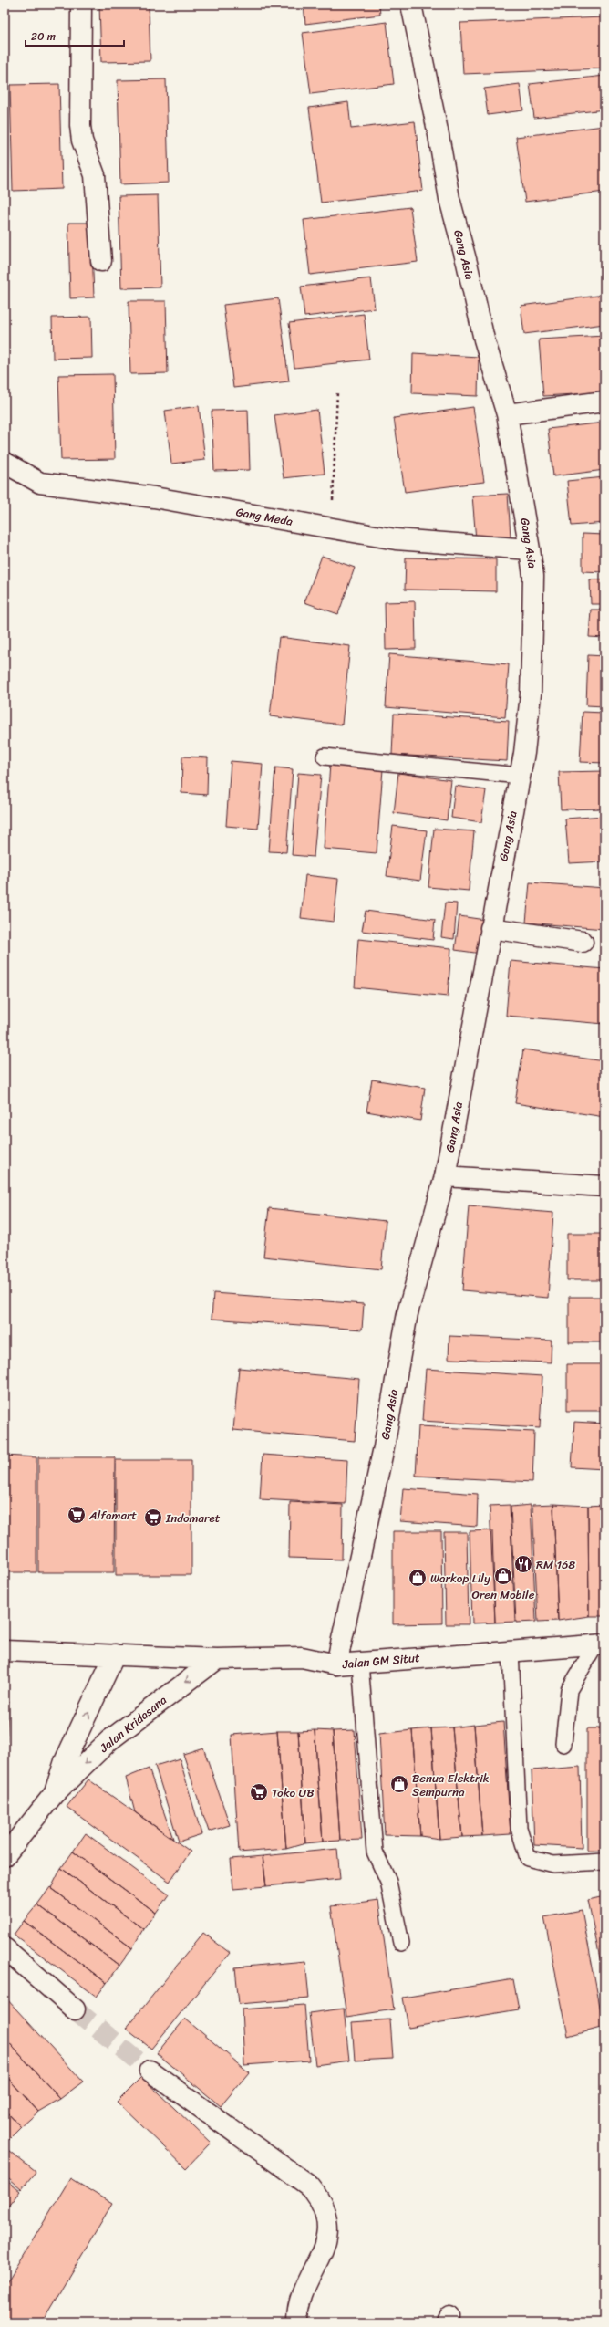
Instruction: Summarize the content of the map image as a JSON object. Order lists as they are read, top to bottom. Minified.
{"streets":{"street":["Gang Asia","Gang Meda","Jalan GM Situt","Jalan Kridasana"]},"crossings":[["Gang Asia","Gang Meda"],["Gang Asia","Jalan GM Situt"],["Jalan GM Situt","Jalan Kridasana"]],"places":{"supermarket":["Alfamart","Indomaret","Toko UB"],"restaurant":["RM 168"],"shop":["Oren Mobile","Warkop Lily","Benua Elektrik Sempurna"]},"scale_bar":"20 m"}
